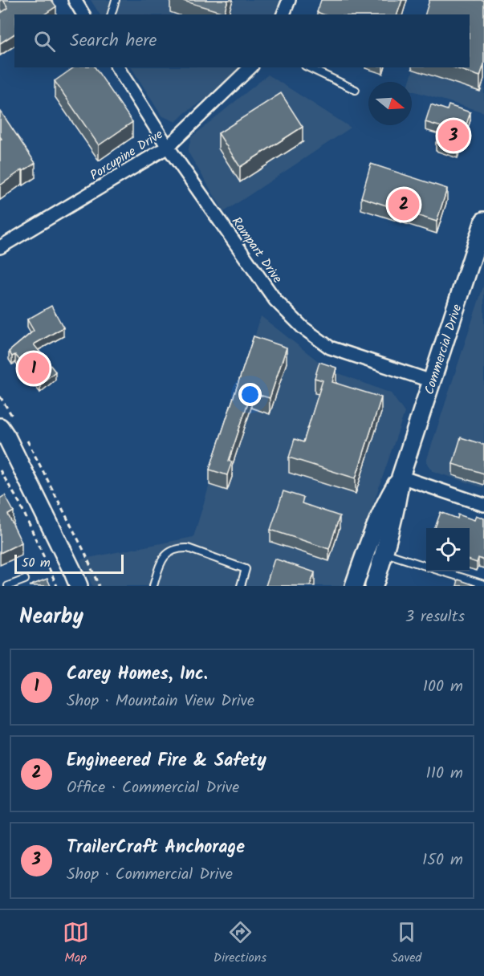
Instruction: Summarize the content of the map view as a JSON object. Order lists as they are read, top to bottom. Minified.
{"streets":{"main road":["Commercial Drive"],"street":["Porcupine Drive","Rampart Drive"]},"crossings":[["Porcupine Drive","Rampart Drive"],["Rampart Drive","Commercial Drive"]],"scale_bar":"50 m","north":"right","page":{"search":"Search here","pins":["3","2","1"],"scale":"50 m","heading":["Nearby","3 results"],"list":[{"mark":"1","name":"Carey Homes, Inc.","note":"Shop · Mountain View Drive","value":"100 m"},{"mark":"2","name":"Engineered Fire & Safety","note":"Office · Commercial Drive","value":"110 m"},{"mark":"3","name":"TrailerCraft Anchorage","note":"Shop · Commercial Drive","value":"150 m"}],"nav":["Map","Directions","Saved"]}}
